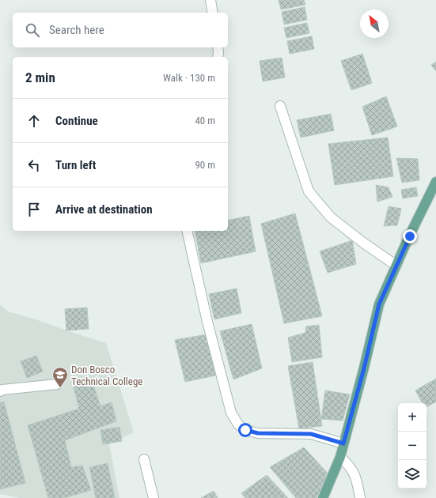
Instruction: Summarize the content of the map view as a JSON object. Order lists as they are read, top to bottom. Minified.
{"places":{"school or university":["Don Bosco Technical College"]},"north":"top left","page":{"search":"Search here","heading":["2 min","Walk · 130 m"],"list":[["Continue","40 m"],["Turn left","90 m"],"Arrive at destination"],"map_buttons":["+","−"]}}
